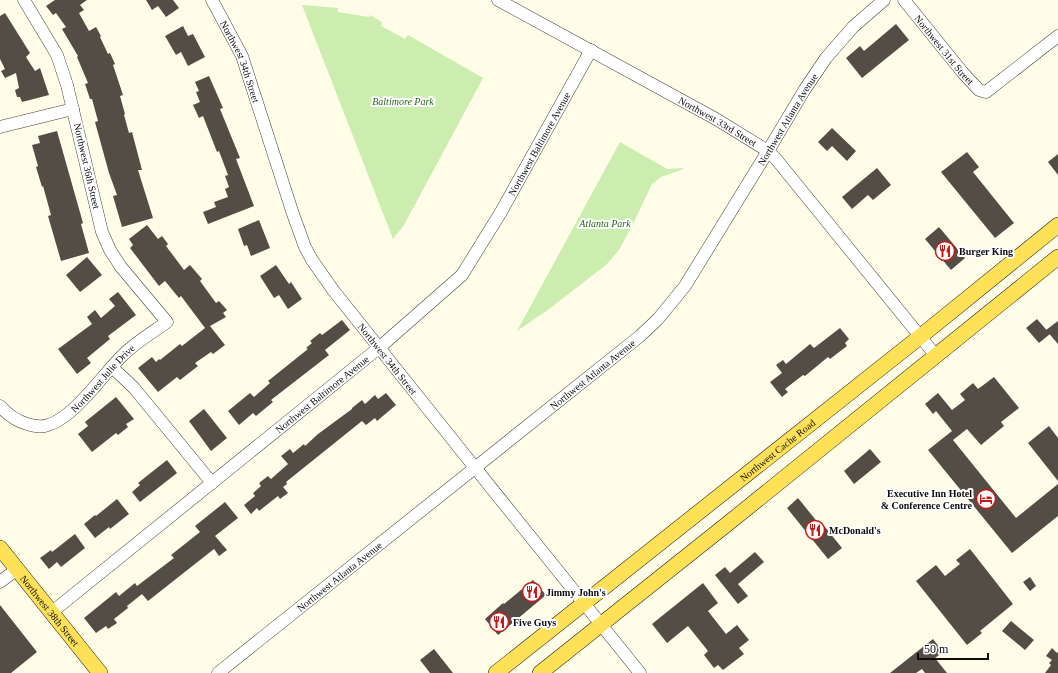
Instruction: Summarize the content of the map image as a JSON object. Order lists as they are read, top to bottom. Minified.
{"streets":{"main road":["Northwest Cache Road","Northwest 38th Street"],"street":["Northwest 31st Street","Northwest 34th Street","Northwest Atlanta Avenue","Northwest 33rd Street","Northwest Baltimore Avenue","Northwest 36th Street","Northwest Julie Drive"]},"crossings":[["Northwest 34th Street","Northwest Atlanta Avenue"],["Northwest 34th Street","Northwest Baltimore Avenue"],["Northwest 34th Street","Northwest Cache Road"],["Northwest Atlanta Avenue","Northwest 33rd Street"],["Northwest 33rd Street","Northwest Baltimore Avenue"],["Northwest 33rd Street","Northwest Cache Road"],["Northwest Baltimore Avenue","Northwest 38th Street"],["Northwest 36th Street","Northwest Julie Drive"]],"parks":["Baltimore Park","Atlanta Park"],"places":{"restaurant":["Burger King","McDonald's","Jimmy John's","Five Guys"],"hotel":["Executive Inn Hotel & Conference Centre"]},"scale_bar":"50 m"}
